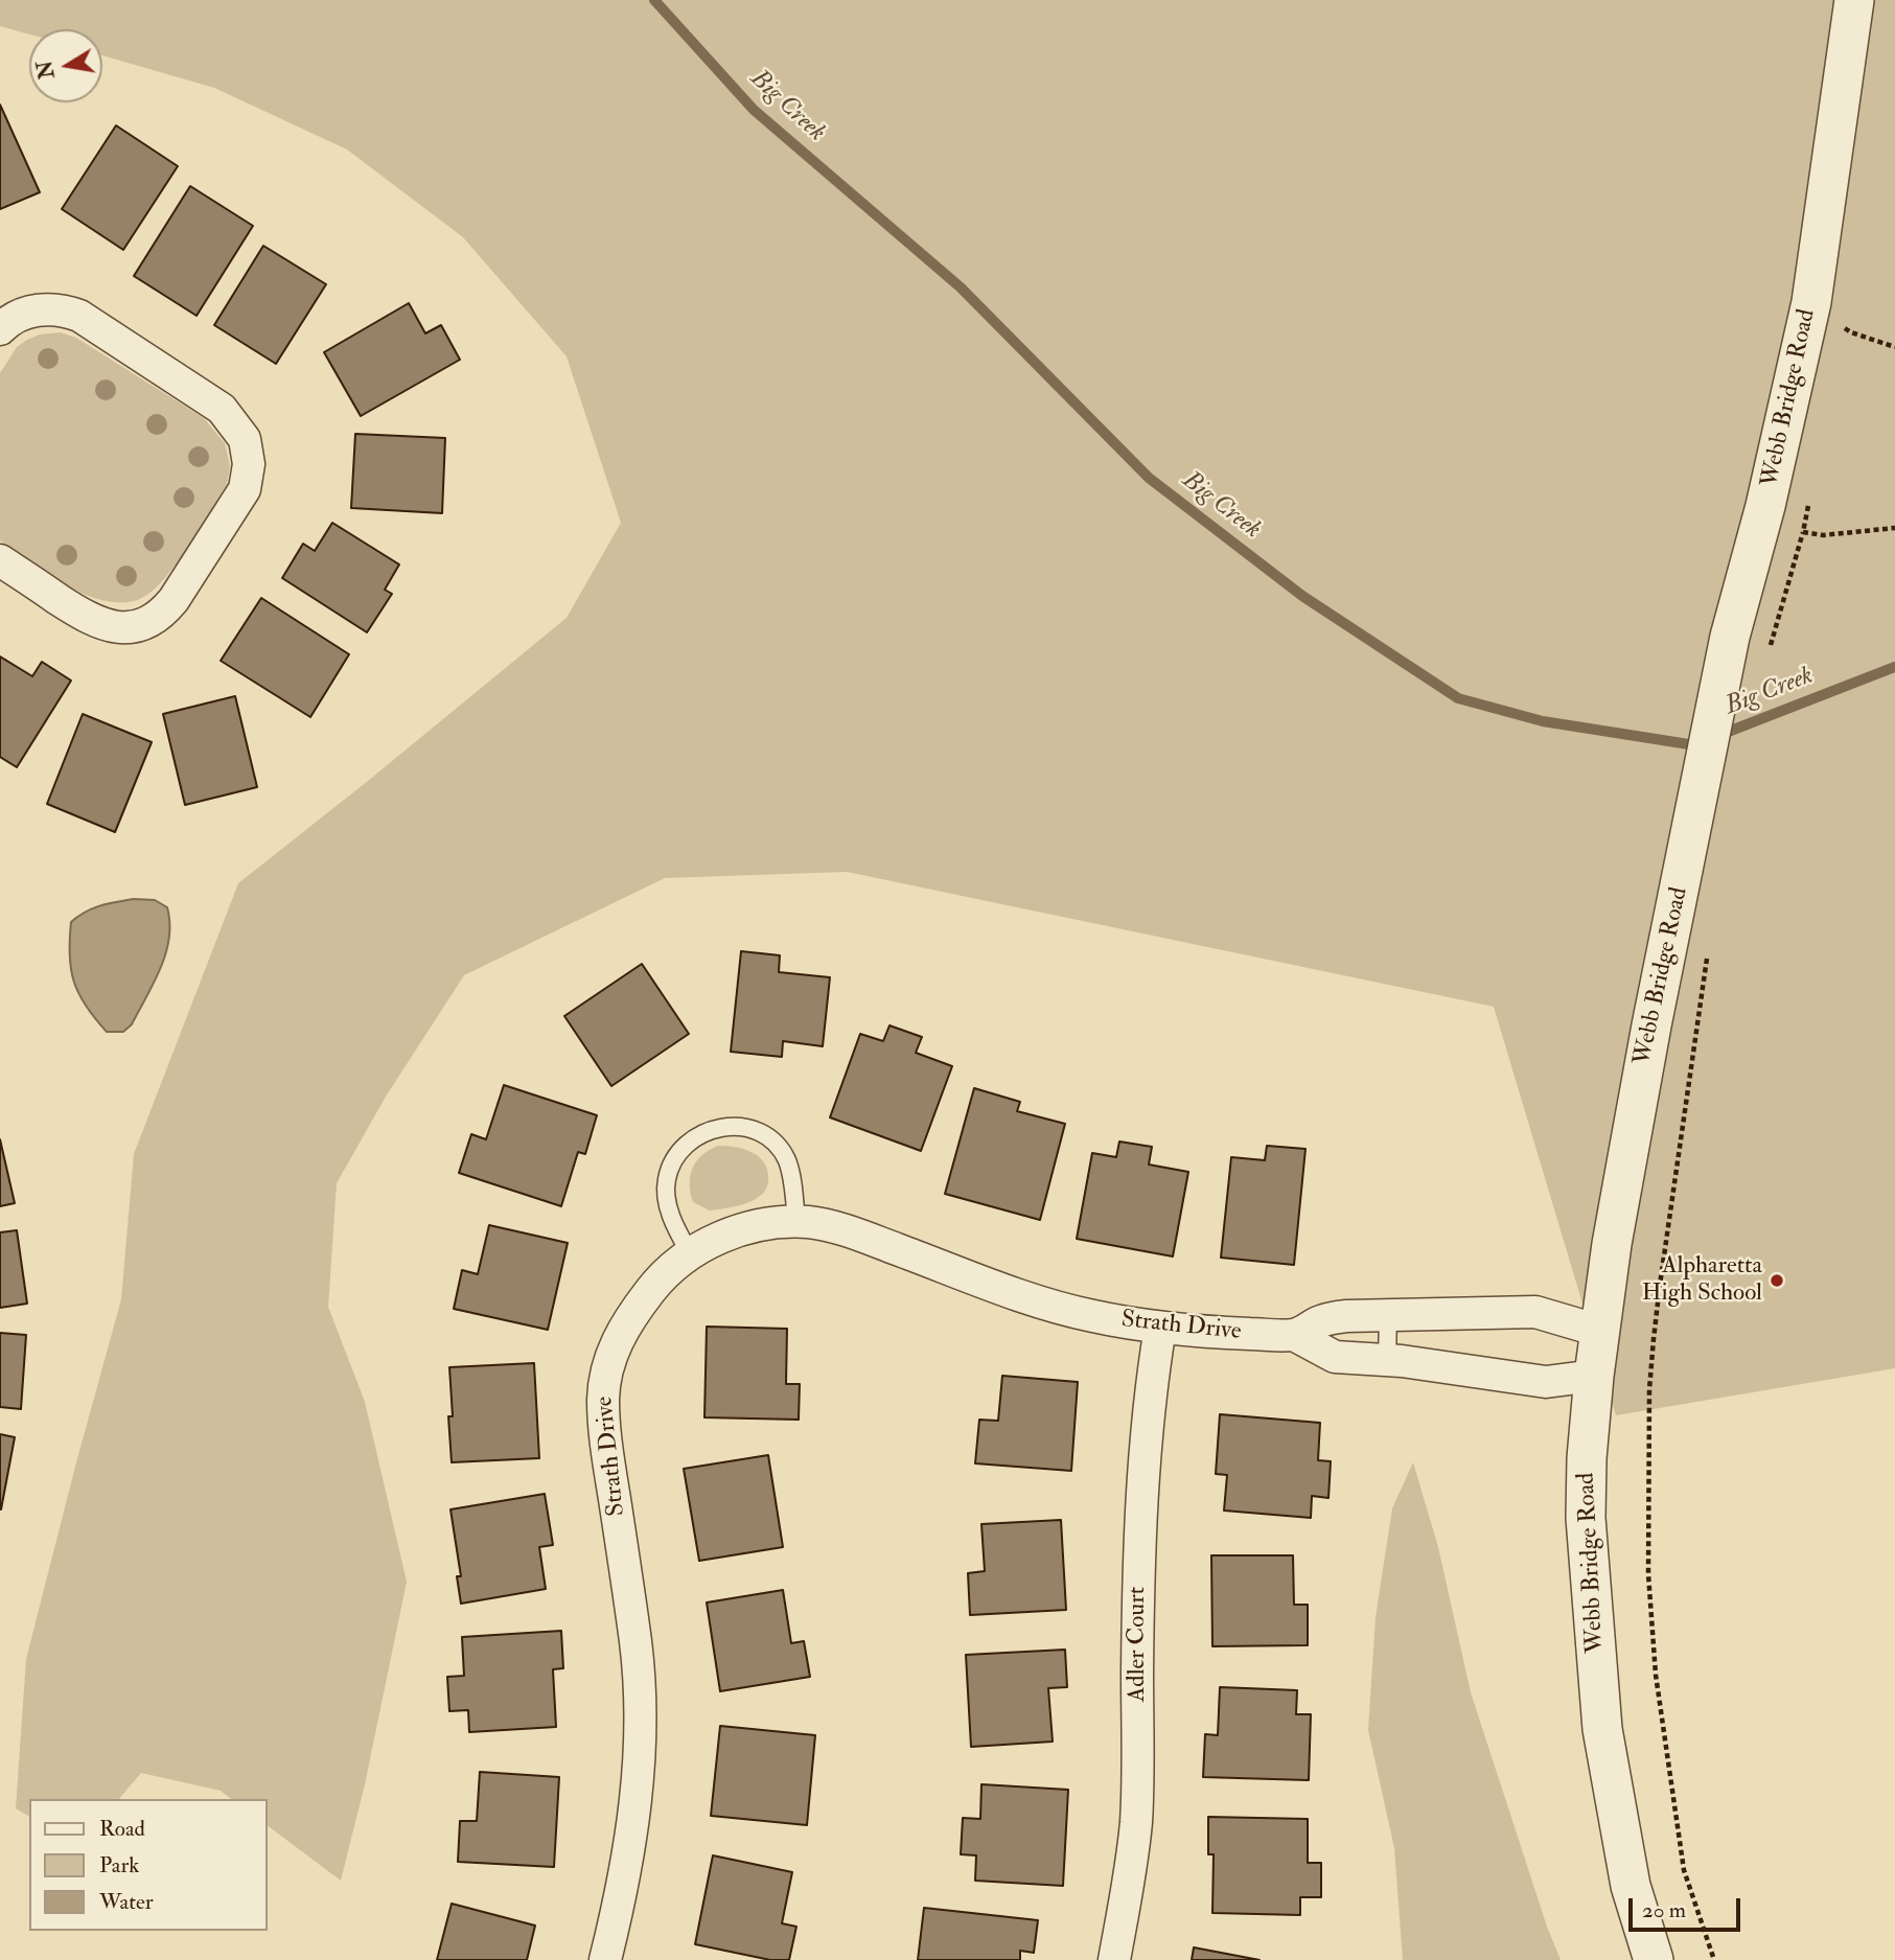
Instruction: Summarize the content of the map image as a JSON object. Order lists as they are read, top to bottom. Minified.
{"streets":{"street":["Webb Bridge Road","Strath Drive","Adler Court"]},"crossings":[["Webb Bridge Road","Strath Drive"],["Strath Drive","Adler Court"]],"water":["Big Creek"],"places":["Alpharetta High School"],"legend":["Road","Park","Water"],"scale_bar":"20 m","north":"left"}
